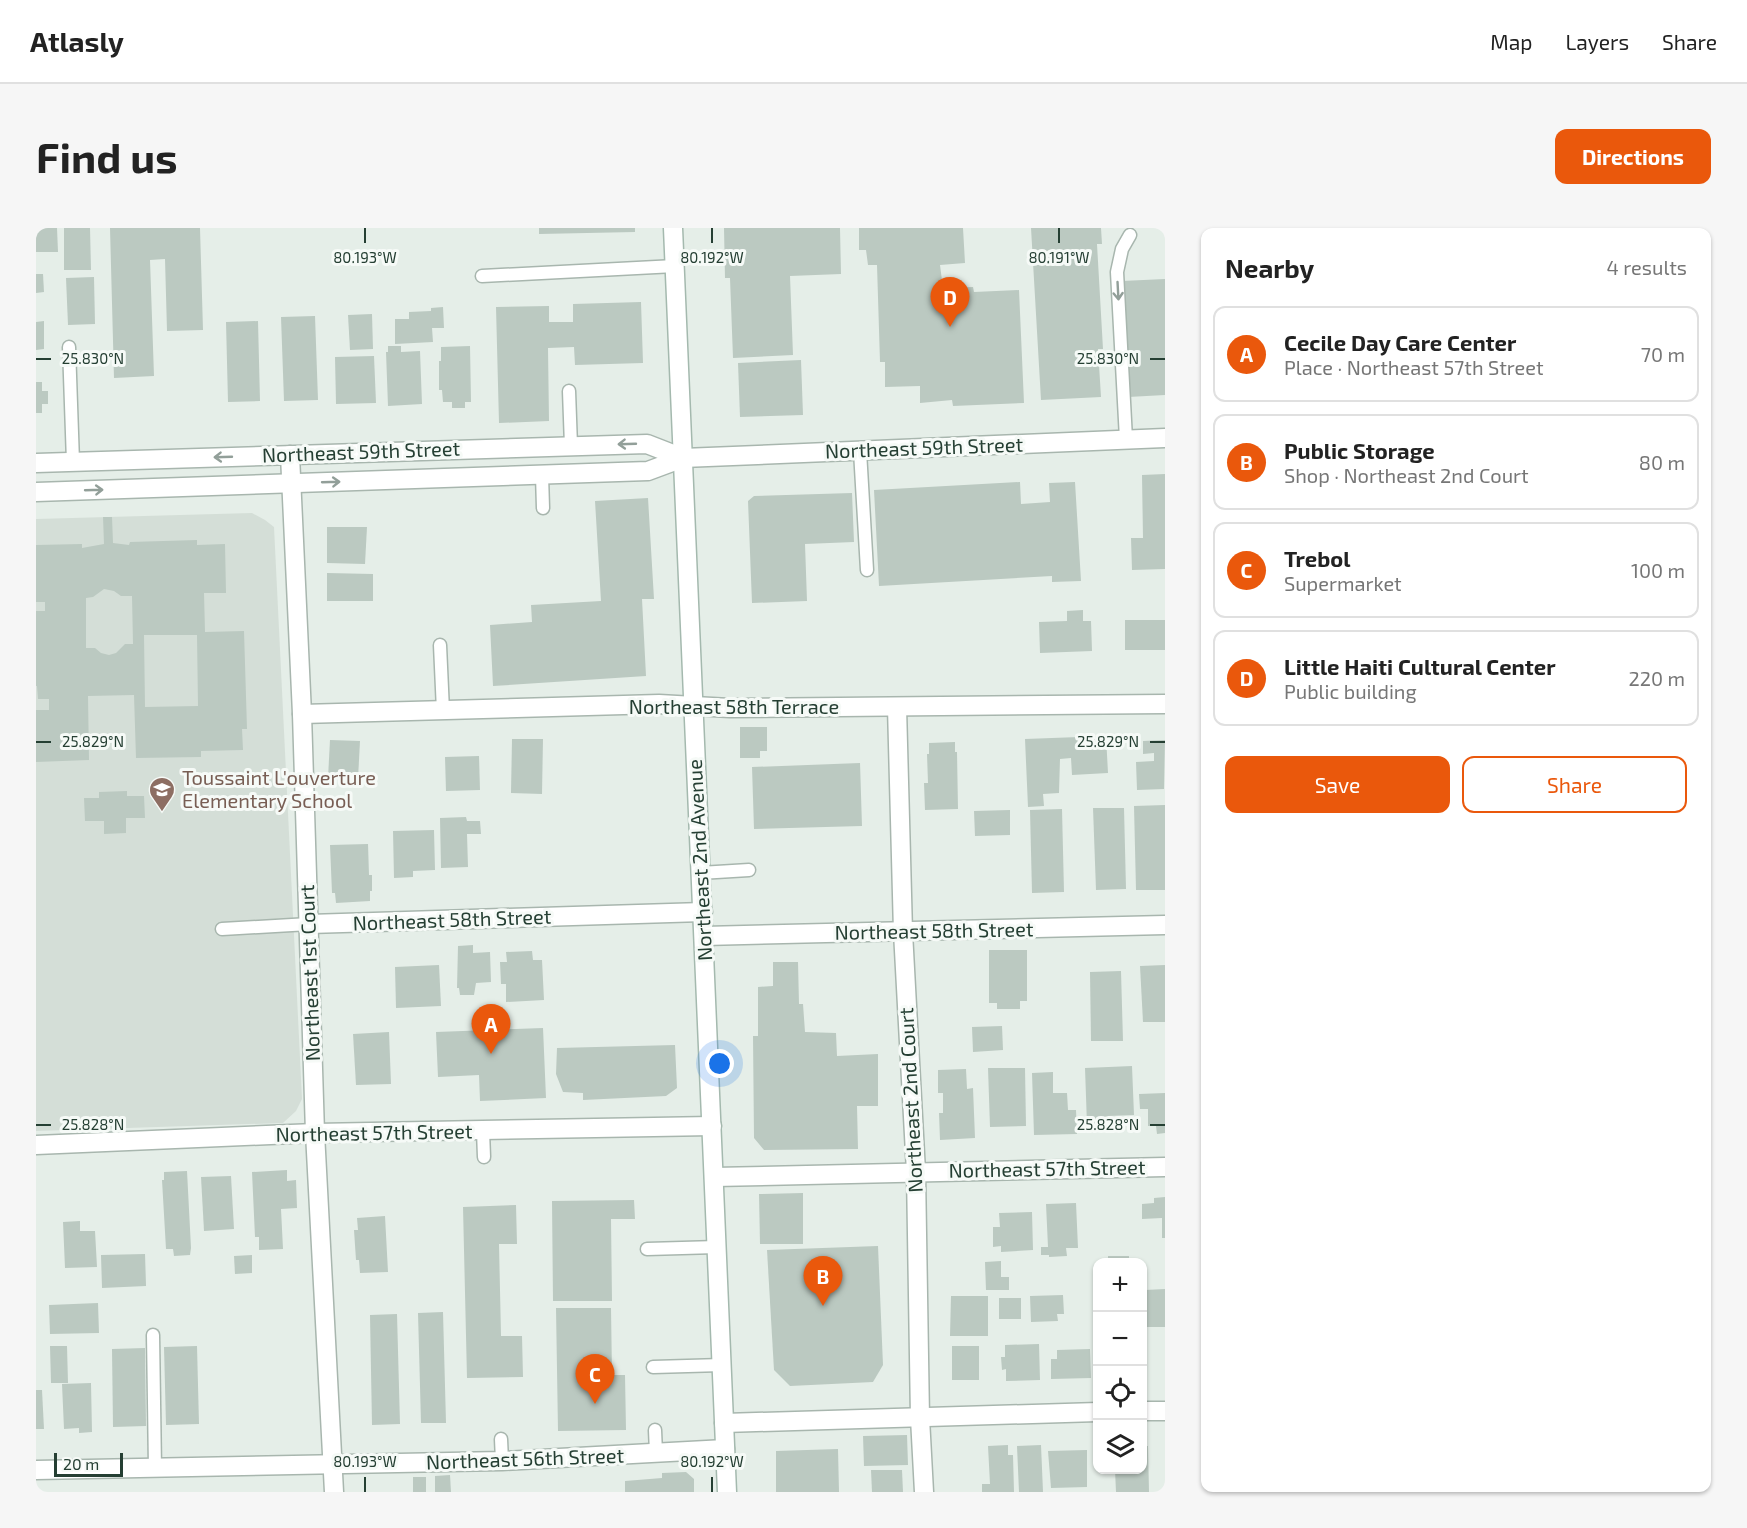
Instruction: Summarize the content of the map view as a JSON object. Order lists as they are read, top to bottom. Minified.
{"streets":{"street":["Northeast 59th Street","Northeast 58th Terrace","Northeast 2nd Avenue","Northeast 58th Street","Northeast 1st Court","Northeast 2nd Court","Northeast 57th Street","Northeast 56th Street"]},"crossings":[["Northeast 59th Street","Northeast 2nd Avenue"],["Northeast 59th Street","Northeast 1st Court"],["Northeast 58th Terrace","Northeast 2nd Avenue"],["Northeast 58th Terrace","Northeast 1st Court"],["Northeast 58th Terrace","Northeast 2nd Court"],["Northeast 2nd Avenue","Northeast 58th Street"],["Northeast 2nd Avenue","Northeast 57th Street"],["Northeast 2nd Avenue","Northeast 56th Street"],["Northeast 58th Street","Northeast 1st Court"],["Northeast 58th Street","Northeast 2nd Court"],["Northeast 1st Court","Northeast 57th Street"],["Northeast 1st Court","Northeast 56th Street"],["Northeast 2nd Court","Northeast 57th Street"]],"places":{"school or university":["Toussaint L'ouverture Elementary School"]},"scale_bar":"20 m","page":{"header":"Atlasly","nav":["Map","Layers","Share"],"buttons":["Directions",["Save","Share"]],"title":"Find us","heading":["Nearby","4 results"],"pins":["D","A","B","C"],"list":[{"mark":"A","name":"Cecile Day Care Center","note":"Place · Northeast 57th Street","value":"70 m"},{"mark":"B","name":"Public Storage","note":"Shop · Northeast 2nd Court","value":"80 m"},{"mark":"C","name":"Trebol","note":"Supermarket","value":"100 m"},{"mark":"D","name":"Little Haiti Cultural Center","note":"Public building","value":"220 m"}],"map_buttons":["+","−"],"scale":"20 m"},"coordinates":["80.193°W","80.192°W","80.191°W","25.830°N","25.829°N","25.828°N"]}
